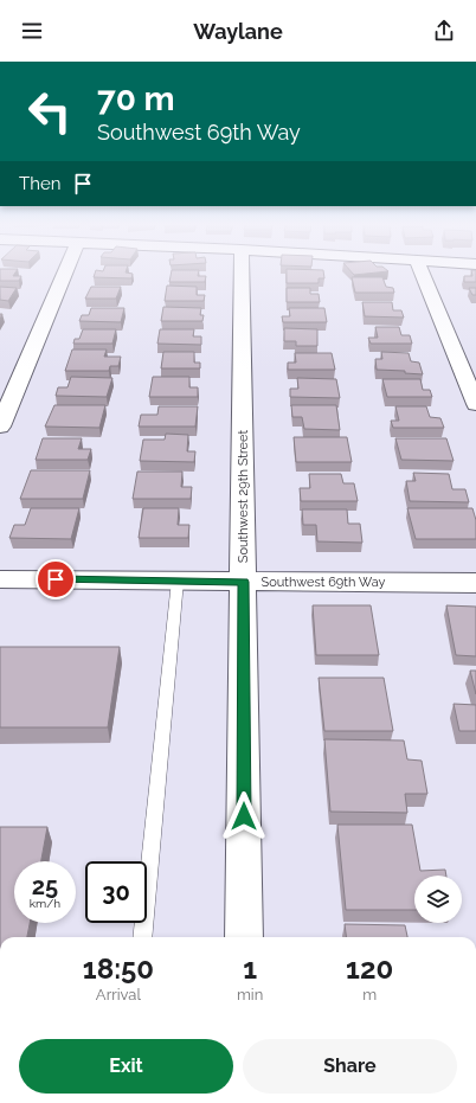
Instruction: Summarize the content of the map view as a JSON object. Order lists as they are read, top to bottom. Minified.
{"streets":{"street":["Southwest 29th Street","Southwest 69th Way"]},"crossings":[["Southwest 29th Street","Southwest 69th Way"]],"page":{"header":"Waylane","turn":["70 m","Southwest 69th Way"],"then":"Then","speed":"25 km/h","limit":"30","eta":["18:50","Arrival","1","min","120","m"],"buttons":["Exit","Share"]}}
